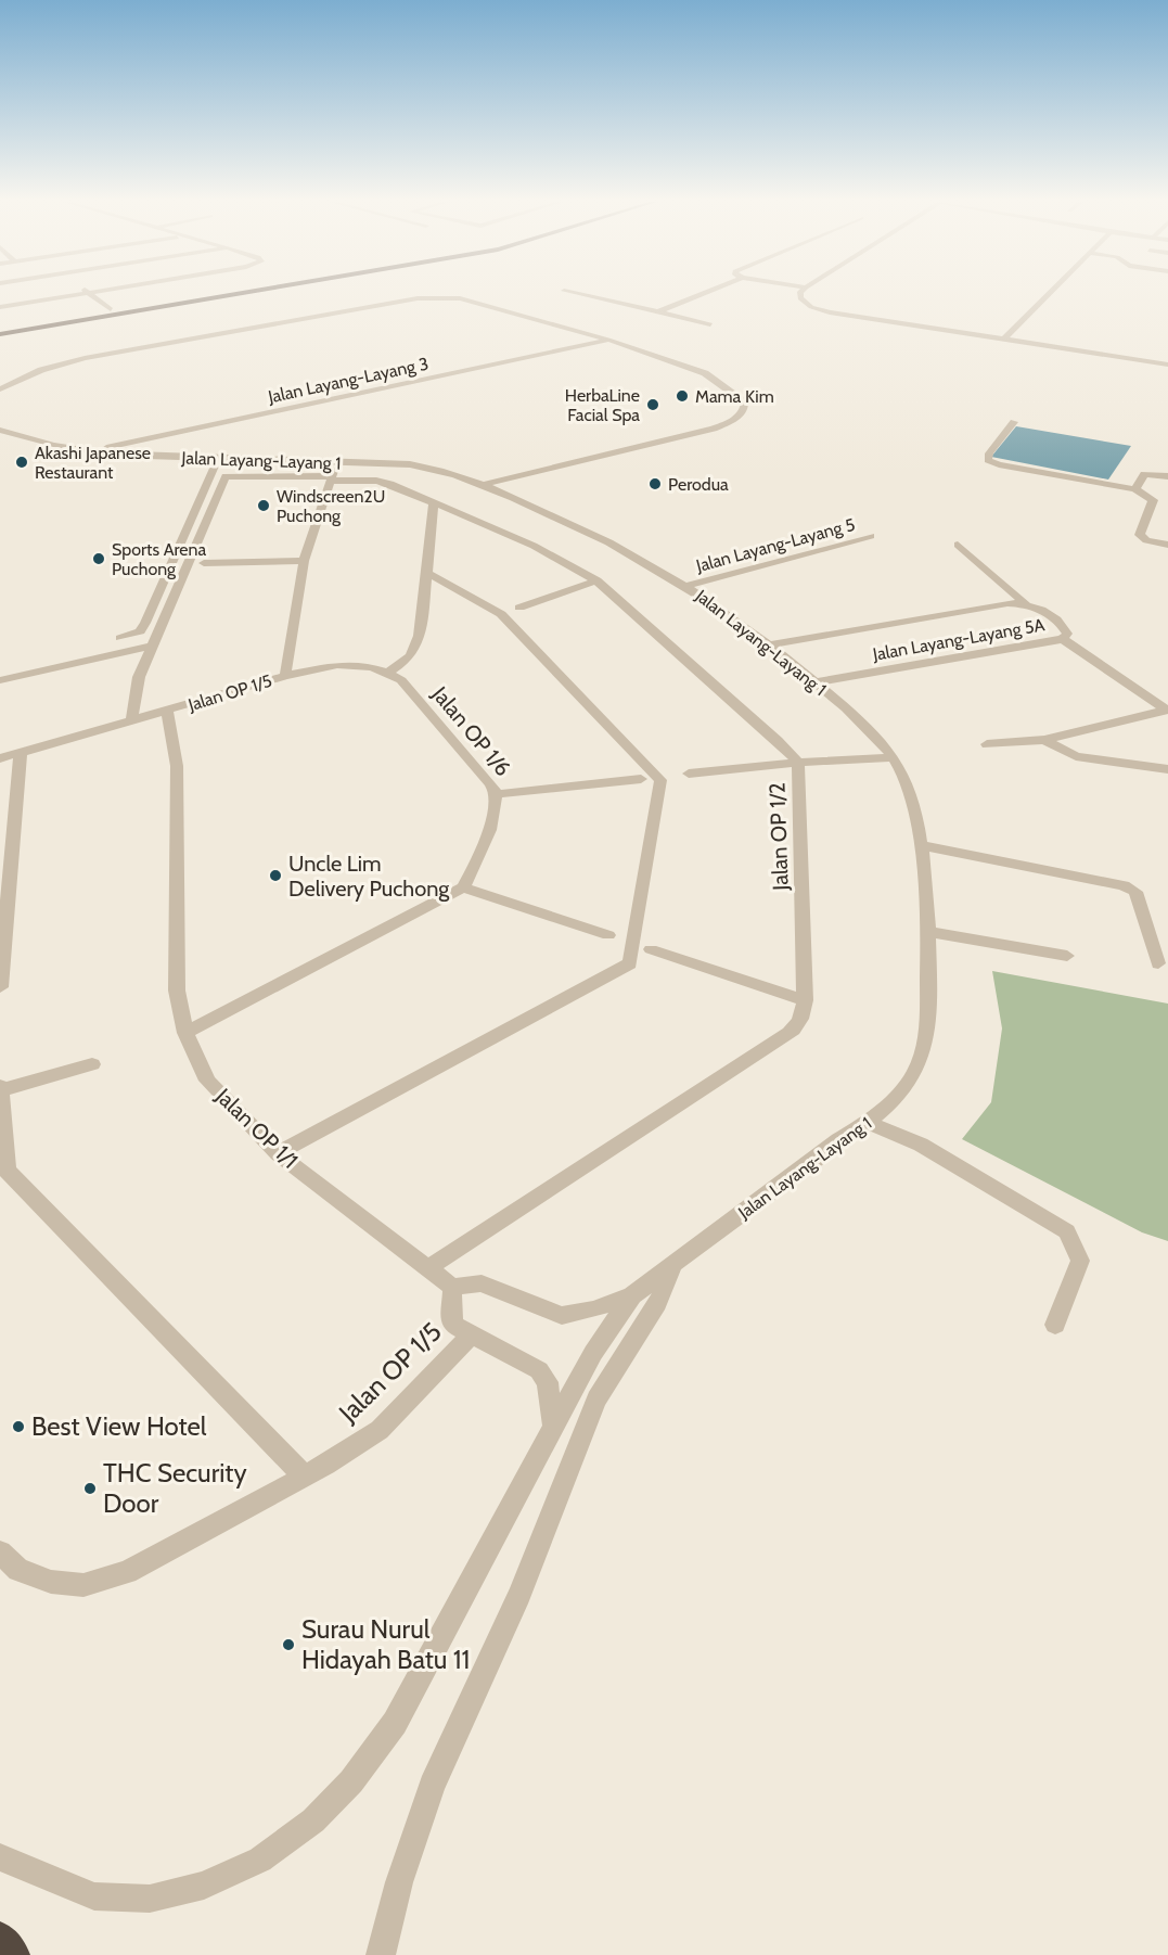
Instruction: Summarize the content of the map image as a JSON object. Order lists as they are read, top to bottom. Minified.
{"streets":{"street":["Jalan Layang-Layang 3","Jalan Layang-Layang 1","Jalan Layang-Layang 5","Jalan Layang-Layang 5A","Jalan OP 1/5","Jalan OP 1/6","Jalan OP 1/2","Jalan OP 1/1"]},"crossings":[["Jalan Layang-Layang 3","Jalan Layang-Layang 1"],["Jalan Layang-Layang 1","Jalan Layang-Layang 5"],["Jalan Layang-Layang 1","Jalan Layang-Layang 5A"],["Jalan Layang-Layang 1","Jalan OP 1/5"],["Jalan Layang-Layang 1","Jalan OP 1/2"],["Jalan Layang-Layang 1","Jalan OP 1/1"],["Jalan OP 1/5","Jalan OP 1/6"],["Jalan OP 1/5","Jalan OP 1/2"],["Jalan OP 1/5","Jalan OP 1/1"],["Jalan OP 1/2","Jalan OP 1/1"]],"places":["Mama Kim","HerbaLine Facial Spa","Akashi Japanese Restaurant","Perodua","Windscreen2U Puchong","Sports Arena Puchong","Uncle Lim Delivery Puchong","Best View Hotel","THC Security Door","Surau Nurul Hidayah Batu 11"]}
